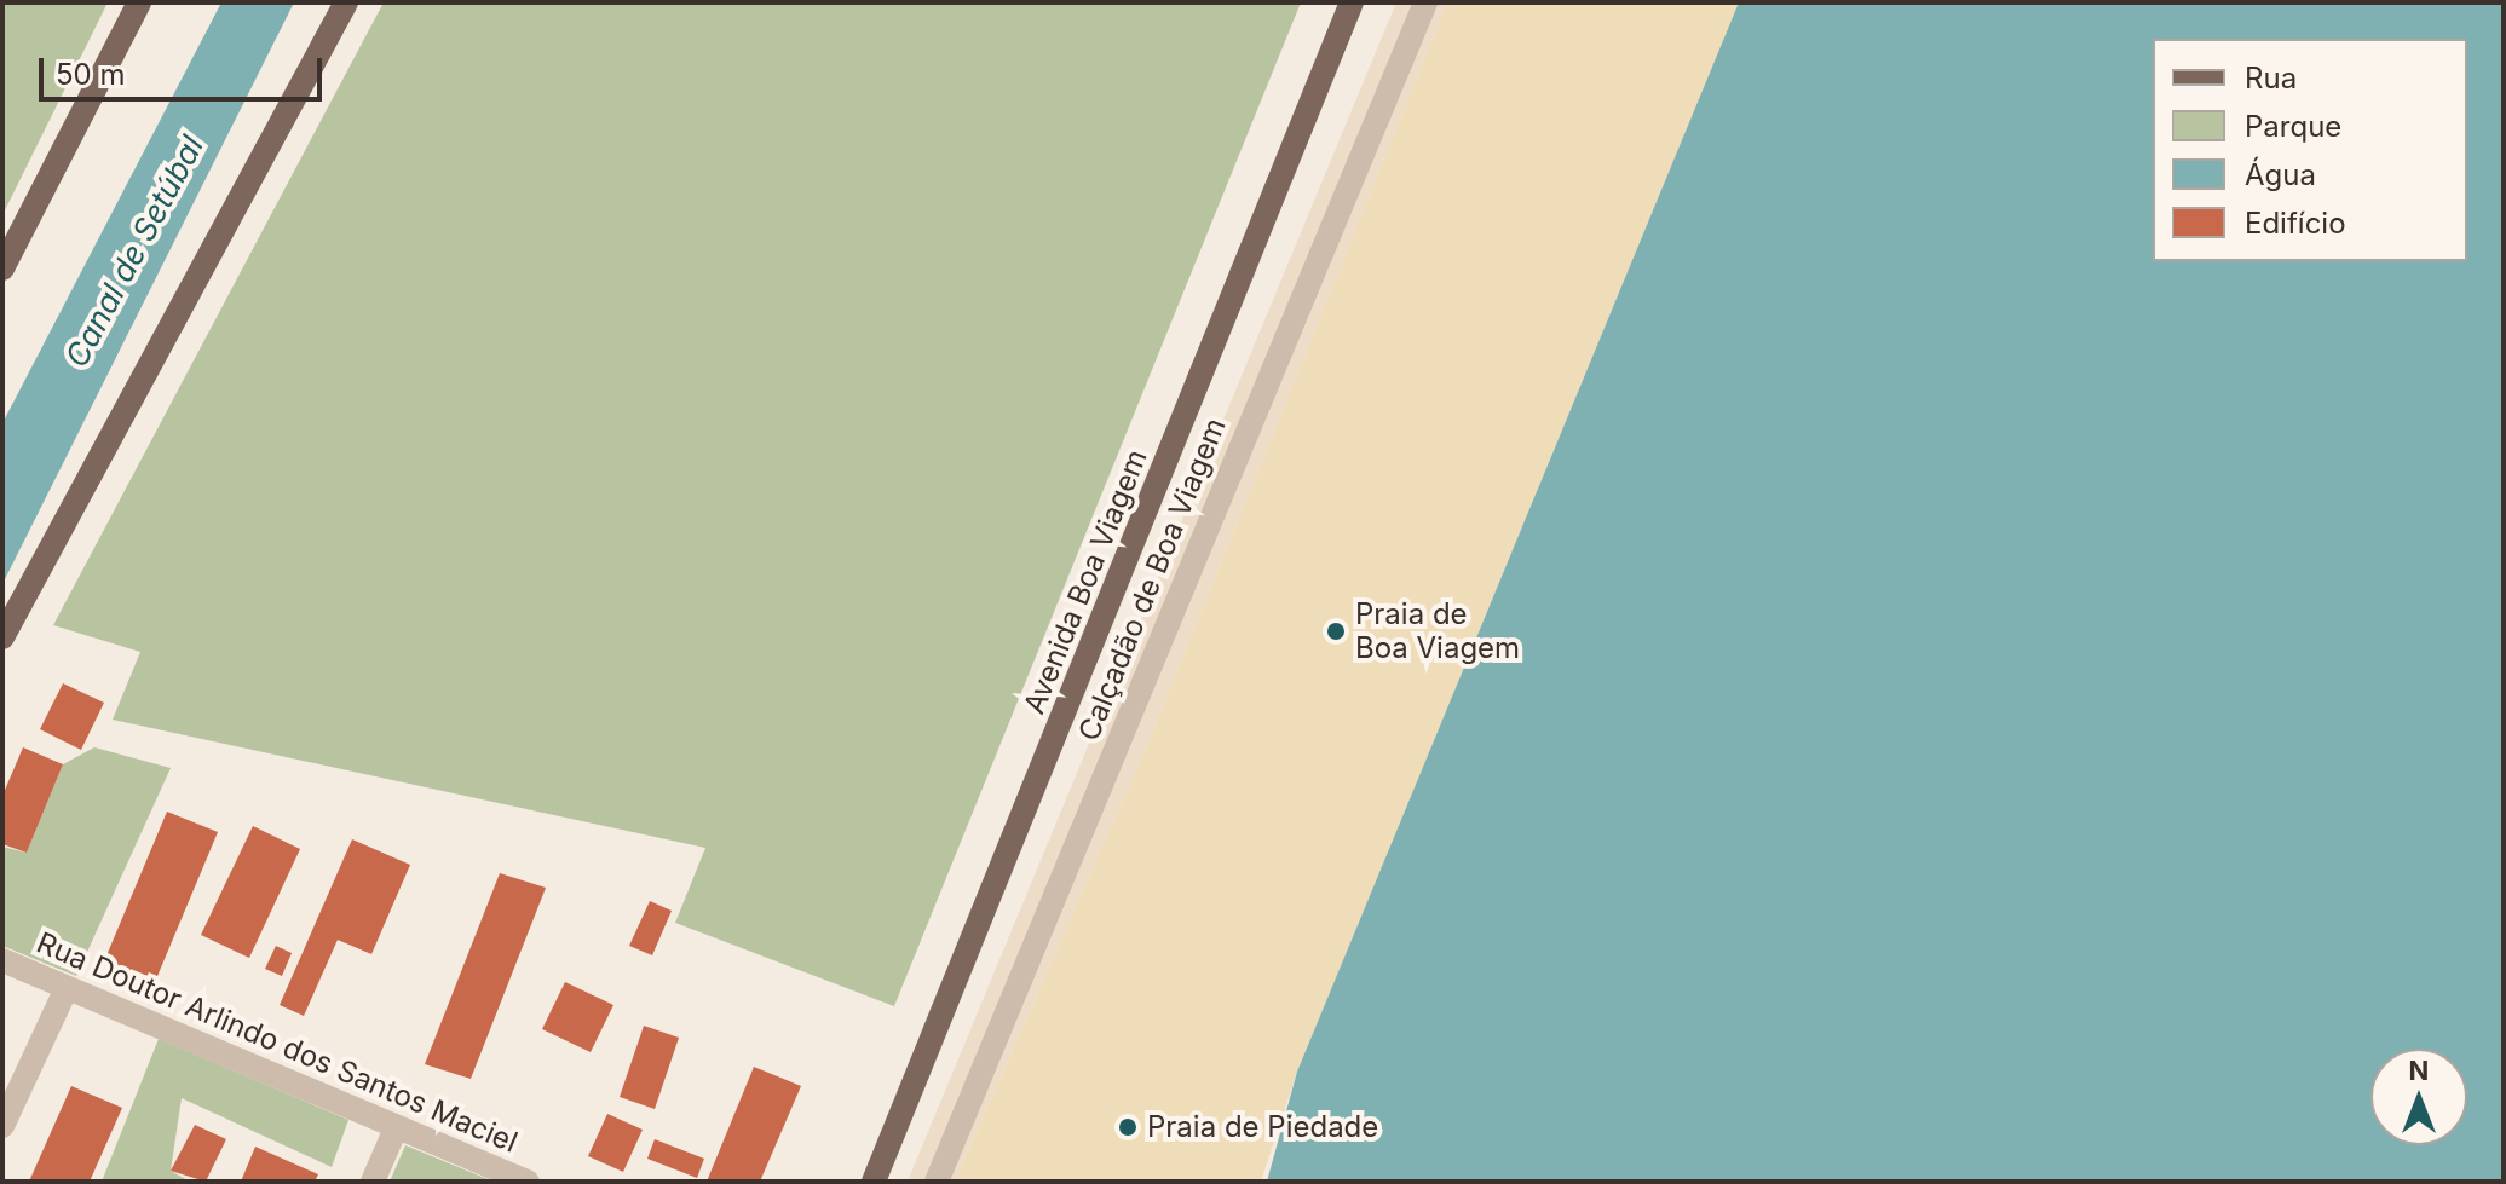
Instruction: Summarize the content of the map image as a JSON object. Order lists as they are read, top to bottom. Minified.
{"streets":{"main road":["Avenida Boa Viagem"],"street":["Calçadão de Boa Viagem","Rua Doutor Arlindo dos Santos Maciel"]},"water":["Canal de Setúbal"],"places":["Praia de Boa Viagem","Praia de Piedade"],"legend":["Rua","Parque","Água","Edifício"],"scale_bar":"50 m","north":"top"}
